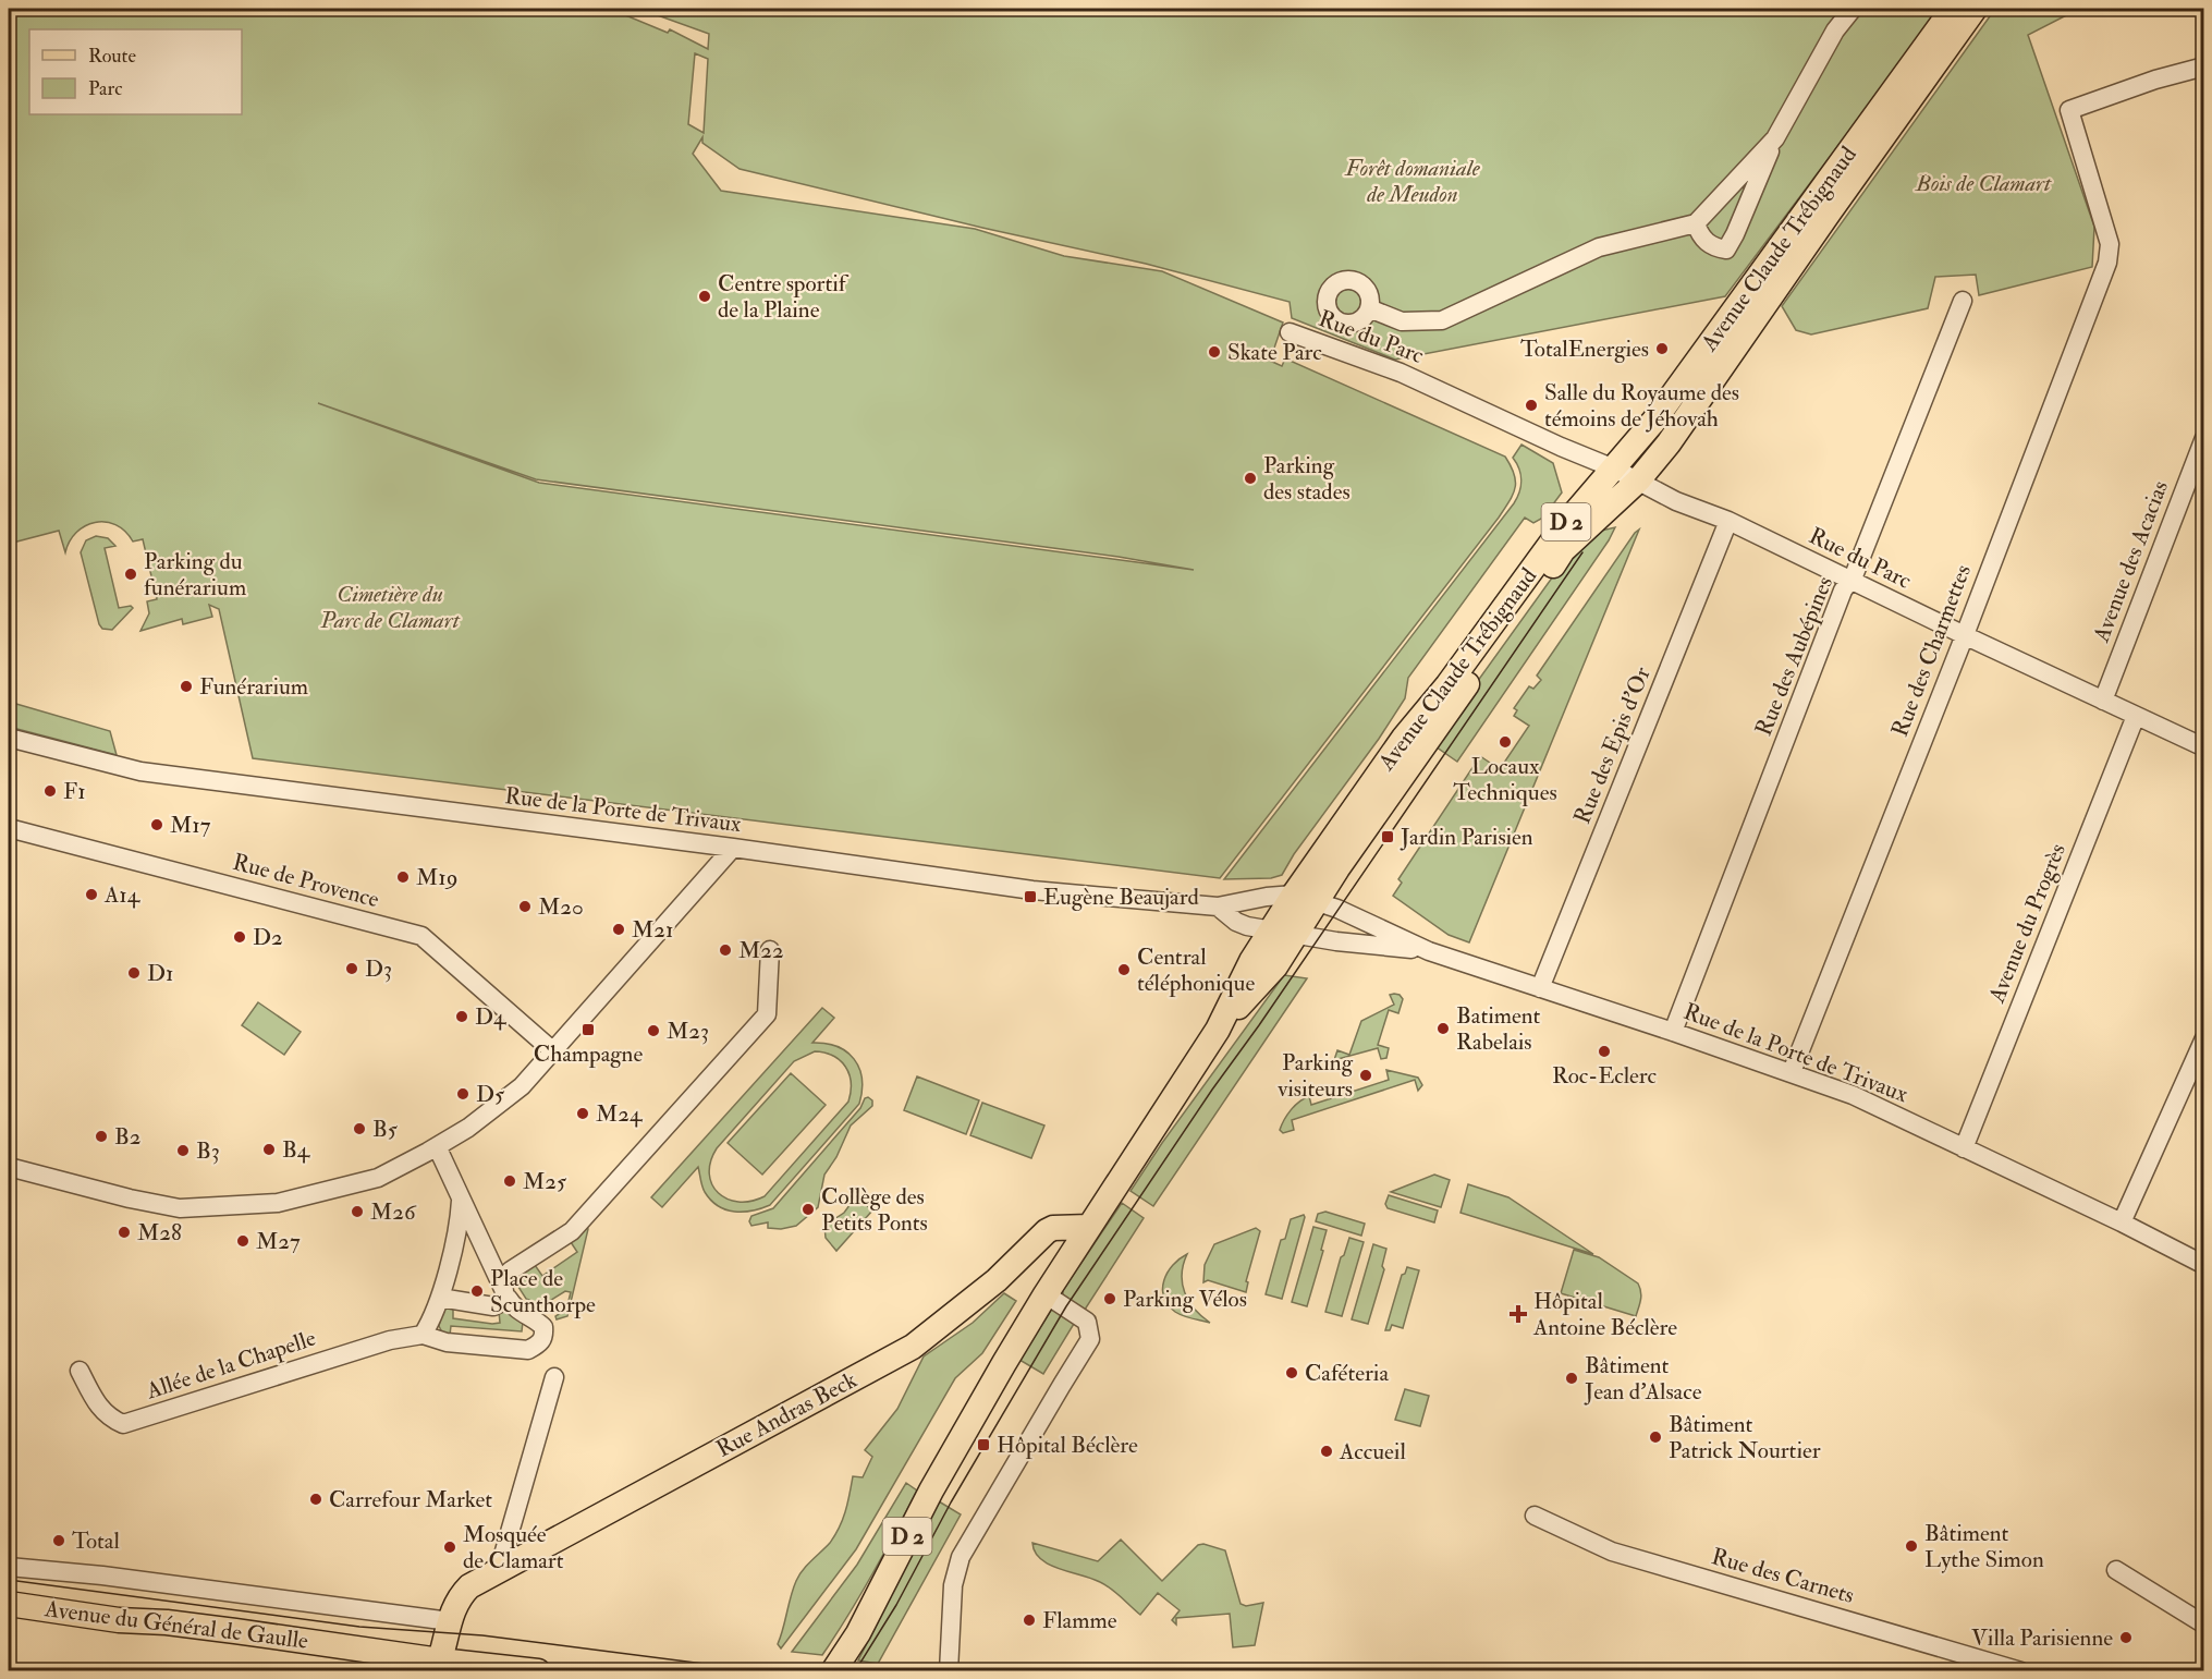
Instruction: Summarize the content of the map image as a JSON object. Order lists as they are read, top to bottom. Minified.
{"streets":{"main road":["Avenue Claude Trébignaud","D 2","Rue Andras Beck","Avenue du Général de Gaulle"],"street":["Rue du Parc","Avenue des Acacias","Rue des Charmettes","Rue des Aubépines","Rue des Epis d'Or","Rue de la Porte de Trivaux","Rue de Provence","Avenue du Progrès","Allée de la Chapelle","Rue des Carnets"]},"crossings":[["Avenue Claude Trébignaud","Rue du Parc"],["Avenue Claude Trébignaud","D 2"],["Avenue Claude Trébignaud","Rue de la Porte de Trivaux"],["Avenue Claude Trébignaud","Rue Andras Beck"],["Rue du Parc","D 2"],["Rue du Parc","Avenue des Acacias"],["Rue du Parc","Rue des Charmettes"],["Rue du Parc","Rue des Aubépines"],["Rue du Parc","Rue des Epis d'Or"],["Rue du Parc","Avenue du Progrès"],["D 2","Rue de la Porte de Trivaux"],["D 2","Rue Andras Beck"],["Rue des Charmettes","Rue de la Porte de Trivaux"],["Rue des Aubépines","Rue de la Porte de Trivaux"],["Rue des Epis d'Or","Rue de la Porte de Trivaux"],["Rue de la Porte de Trivaux","Avenue du Progrès"],["Rue Andras Beck","Avenue du Général de Gaulle"]],"parks":["Forêt domaniale de Meudon","Bois de Clamart","Cimetière du Parc de Clamart"],"places":{"other":["Centre sportif de la Plaine","TotalEnergies","Skate Parc","Salle du Royaume des témoins de Jéhovah","Parking des stades","Parking du funérarium","Funérarium","Locaux Techniques","F1","M17","M19","A14","M20","M21","D2","M22","D3","Central téléphonique","D1","D4","Batiment Rabelais","M23","Roc-Eclerc","Parking visiteurs","D5","M24","B5","B2","B4","B3","M25","Collège des Petits Ponts","M26","M28","M27","Place de Scunthorpe","Parking Vélos","Caféteria","Bâtiment Jean d'Alsace","Bâtiment Patrick Nourtier","Accueil","Carrefour Market","Total","Bâtiment Lythe Simon","Mosquée de Clamart","Flamme","Villa Parisienne"],"transit":["Jardin Parisien","Eugène Beaujard","Champagne","Hôpital Béclère"],"health":["Hôpital Antoine Béclère"]},"legend":["Route","Parc"]}
